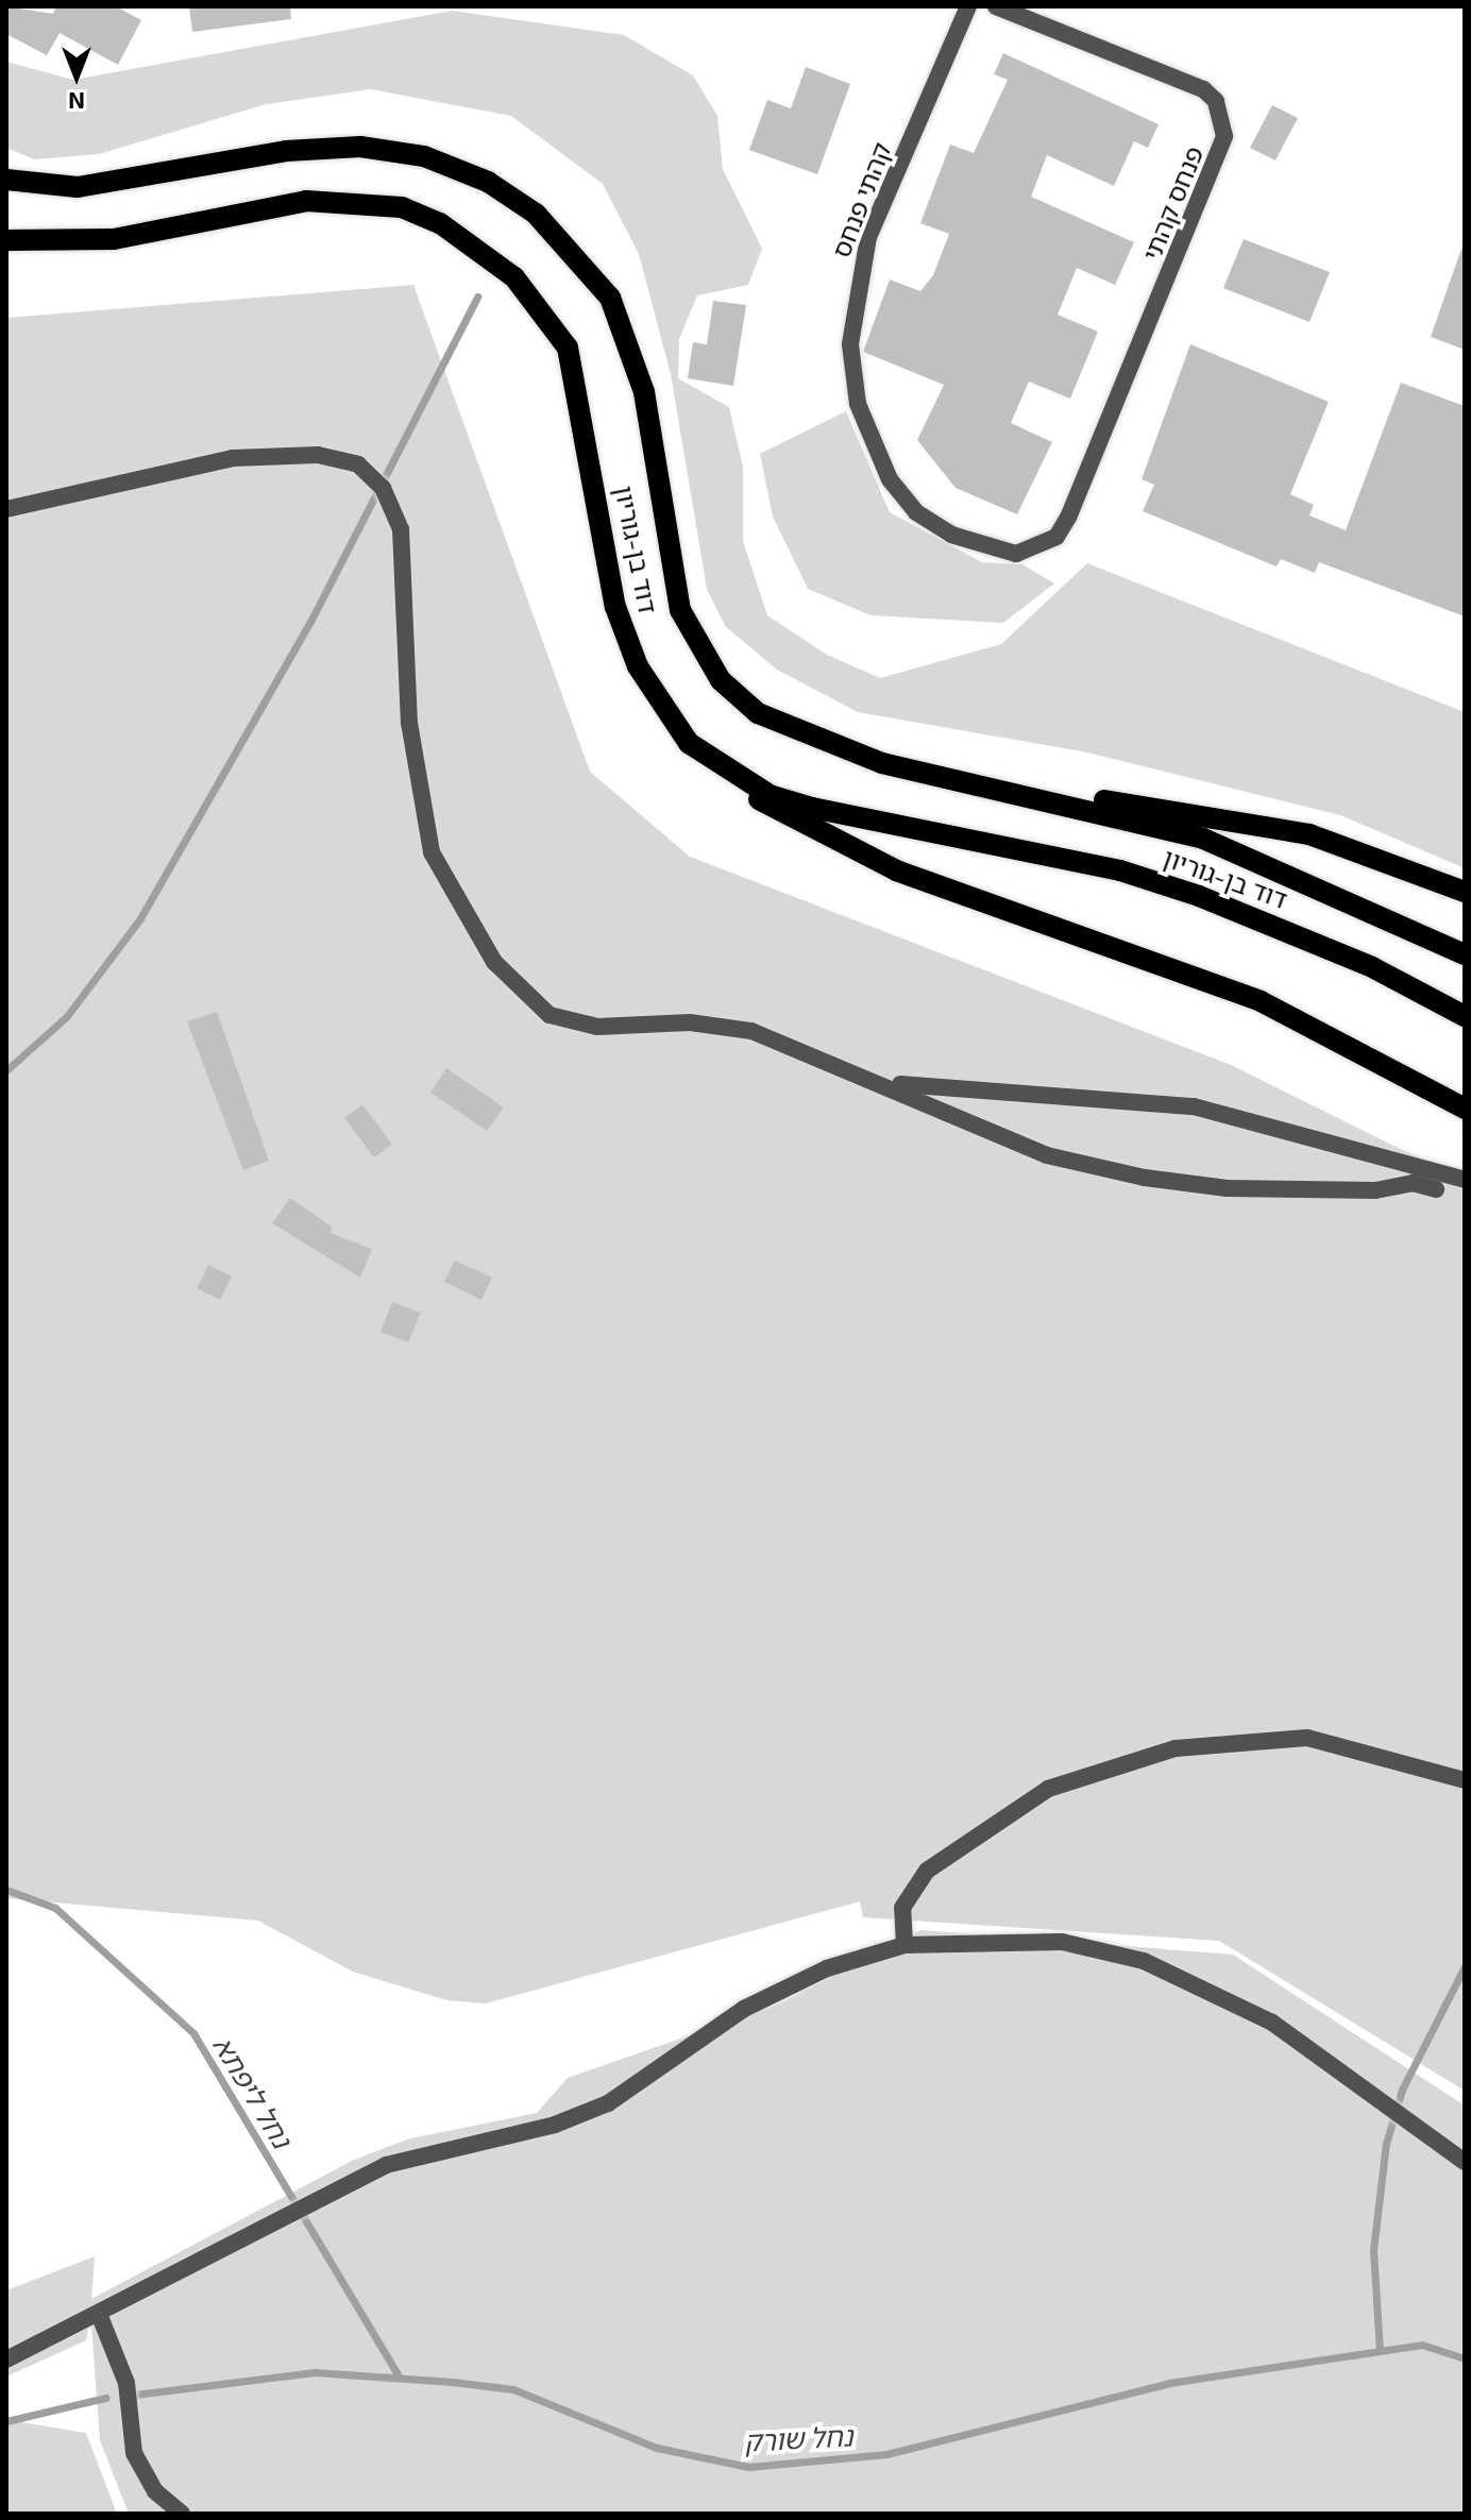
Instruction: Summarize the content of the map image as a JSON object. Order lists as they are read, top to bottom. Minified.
{"streets":{"main road":["דוד בן-גוריון"],"street":["קהתי פנחס","פנחס קהתי"]},"crossings":[["קהתי פנחס","פנחס קהתי"]],"water":["נחל ליפתא","נחל שורק"],"north":"bottom"}
